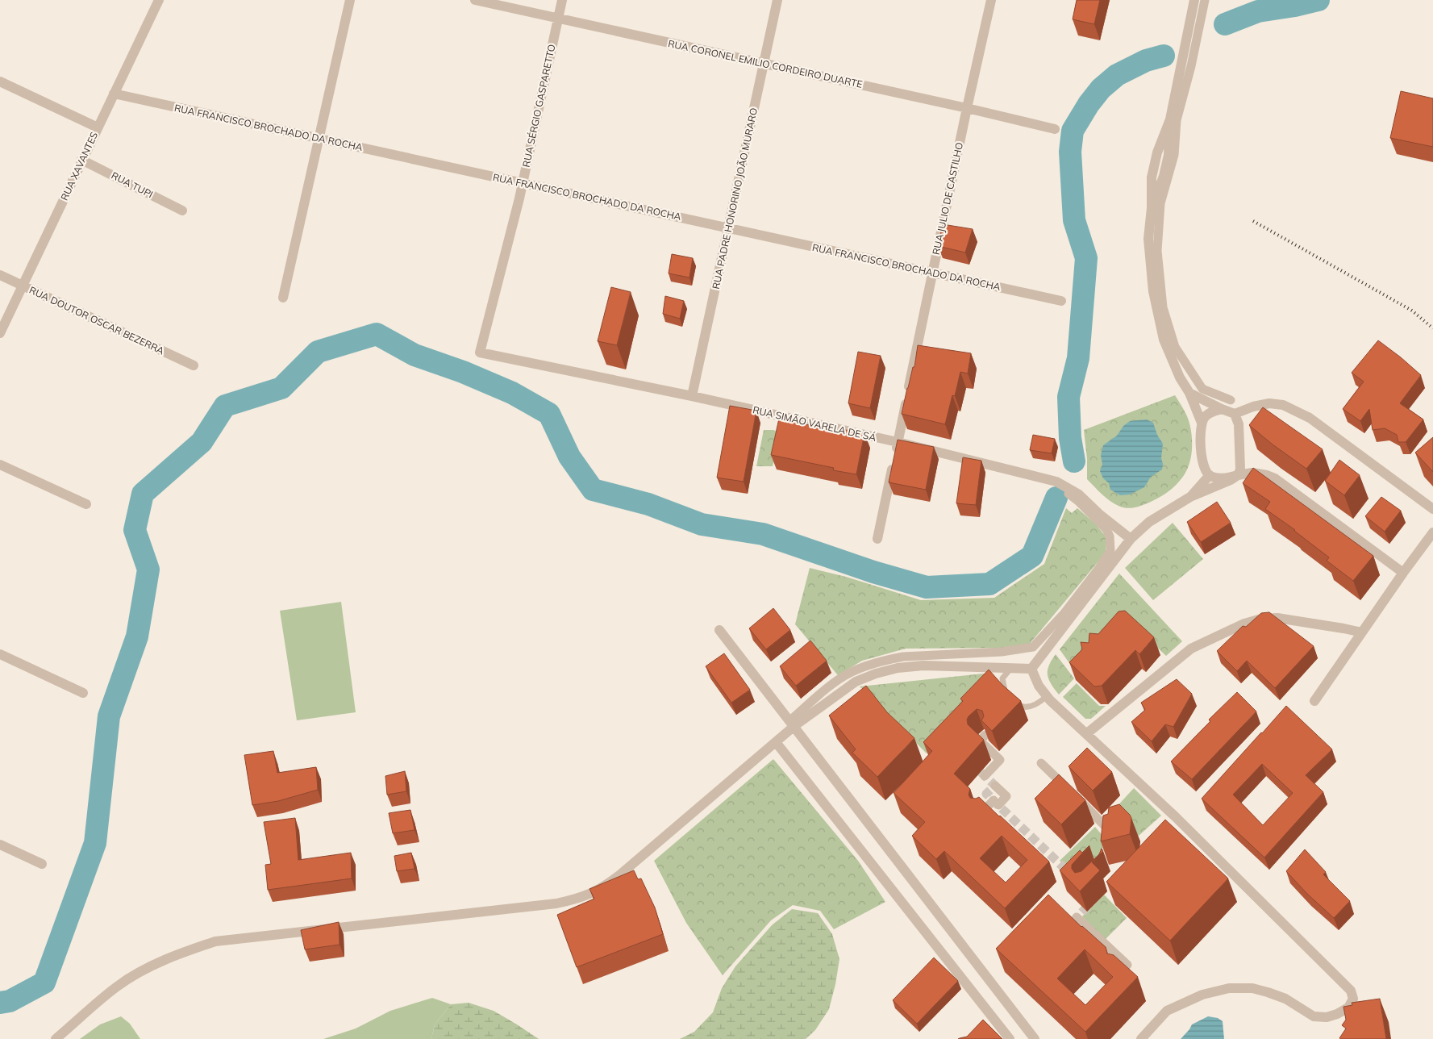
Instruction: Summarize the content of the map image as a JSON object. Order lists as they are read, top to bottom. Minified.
{"streets":{"street":["RUA CORONEL EMILIO CORDEIRO DUARTE","RUA SÉRGIO GASPARETTO","RUA FRANCISCO BROCHADO DA ROCHA","RUA XAVANTES","RUA TUPI","RUA PADRE HONORINO JOÃO MURARO","RUA JULIO DE CASTILHO","RUA DOUTOR OSCAR BEZERRA","RUA SIMÃO VARELA DE SÁ"]},"crossings":[["RUA CORONEL EMILIO CORDEIRO DUARTE","RUA SÉRGIO GASPARETTO"],["RUA CORONEL EMILIO CORDEIRO DUARTE","RUA PADRE HONORINO JOÃO MURARO"],["RUA CORONEL EMILIO CORDEIRO DUARTE","RUA JULIO DE CASTILHO"],["RUA SÉRGIO GASPARETTO","RUA FRANCISCO BROCHADO DA ROCHA"],["RUA SÉRGIO GASPARETTO","RUA SIMÃO VARELA DE SÁ"],["RUA FRANCISCO BROCHADO DA ROCHA","RUA XAVANTES"],["RUA FRANCISCO BROCHADO DA ROCHA","RUA PADRE HONORINO JOÃO MURARO"],["RUA FRANCISCO BROCHADO DA ROCHA","RUA JULIO DE CASTILHO"],["RUA XAVANTES","RUA TUPI"],["RUA XAVANTES","RUA DOUTOR OSCAR BEZERRA"],["RUA PADRE HONORINO JOÃO MURARO","RUA SIMÃO VARELA DE SÁ"],["RUA JULIO DE CASTILHO","RUA SIMÃO VARELA DE SÁ"]]}
